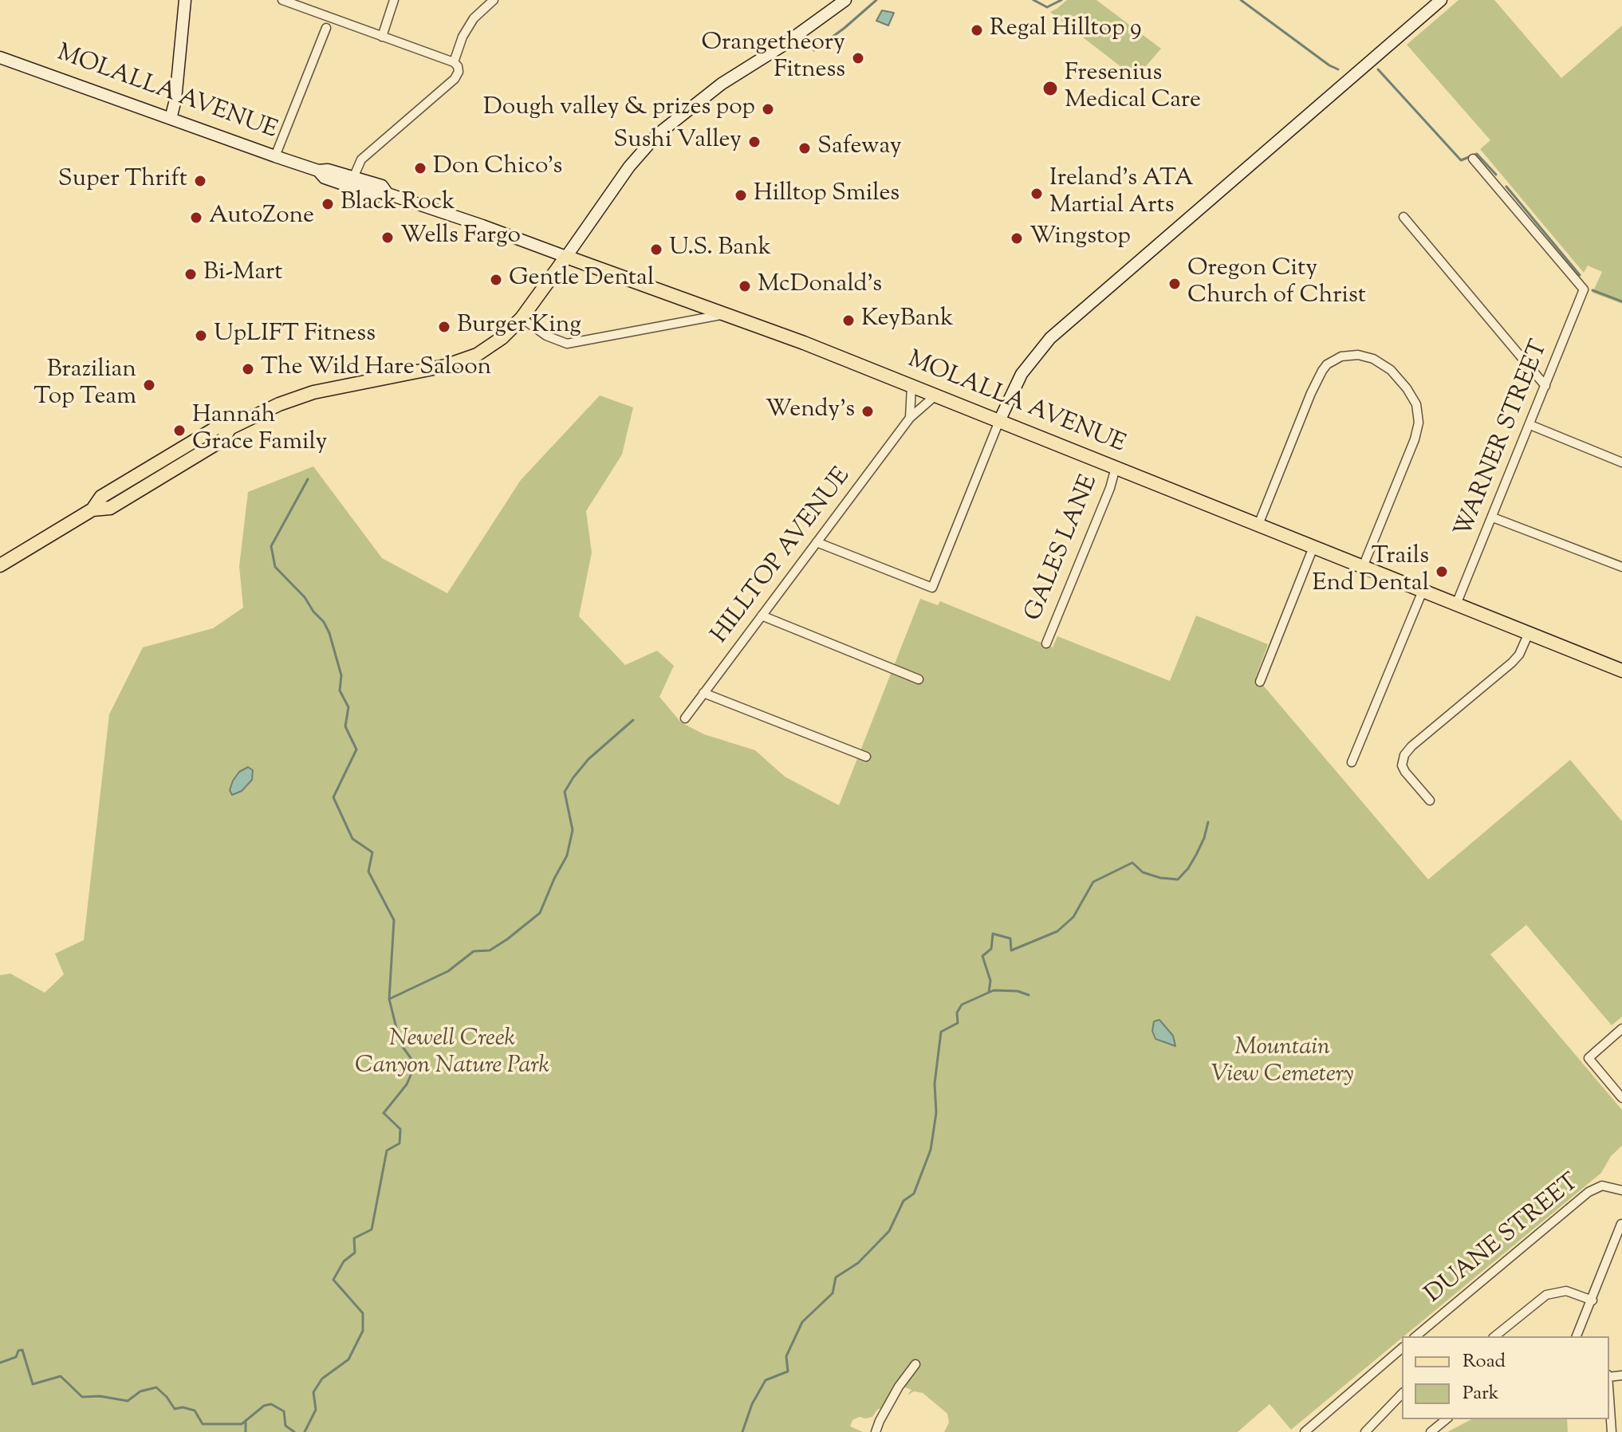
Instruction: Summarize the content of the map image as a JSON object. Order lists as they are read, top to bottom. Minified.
{"streets":{"main road":["MOLALLA AVENUE"],"street":["WARNER STREET","GALES LANE","HILLTOP AVENUE","DUANE STREET"]},"crossings":[["MOLALLA AVENUE","WARNER STREET"],["MOLALLA AVENUE","GALES LANE"],["MOLALLA AVENUE","HILLTOP AVENUE"]],"parks":["Newell Creek Canyon Nature Park","Mountain View Cemetery"],"places":["Regal Hilltop 9","Orangetheory Fitness","Fresenius Medical Care","Dough valley & prizes pop","Sushi Valley","Safeway","Don Chico's","Super Thrift","Ireland's ATA Martial Arts","Hilltop Smiles","Black Rock","AutoZone","Wells Fargo","Wingstop","U.S. Bank","Bi-Mart","Gentle Dental","Oregon City Church of Christ","McDonald's","KeyBank","Burger King","UpLIFT Fitness","The Wild Hare Saloon","Brazilian Top Team","Wendy's","Hannah Grace Family","Trails End Dental"],"legend":["Road","Park"]}
